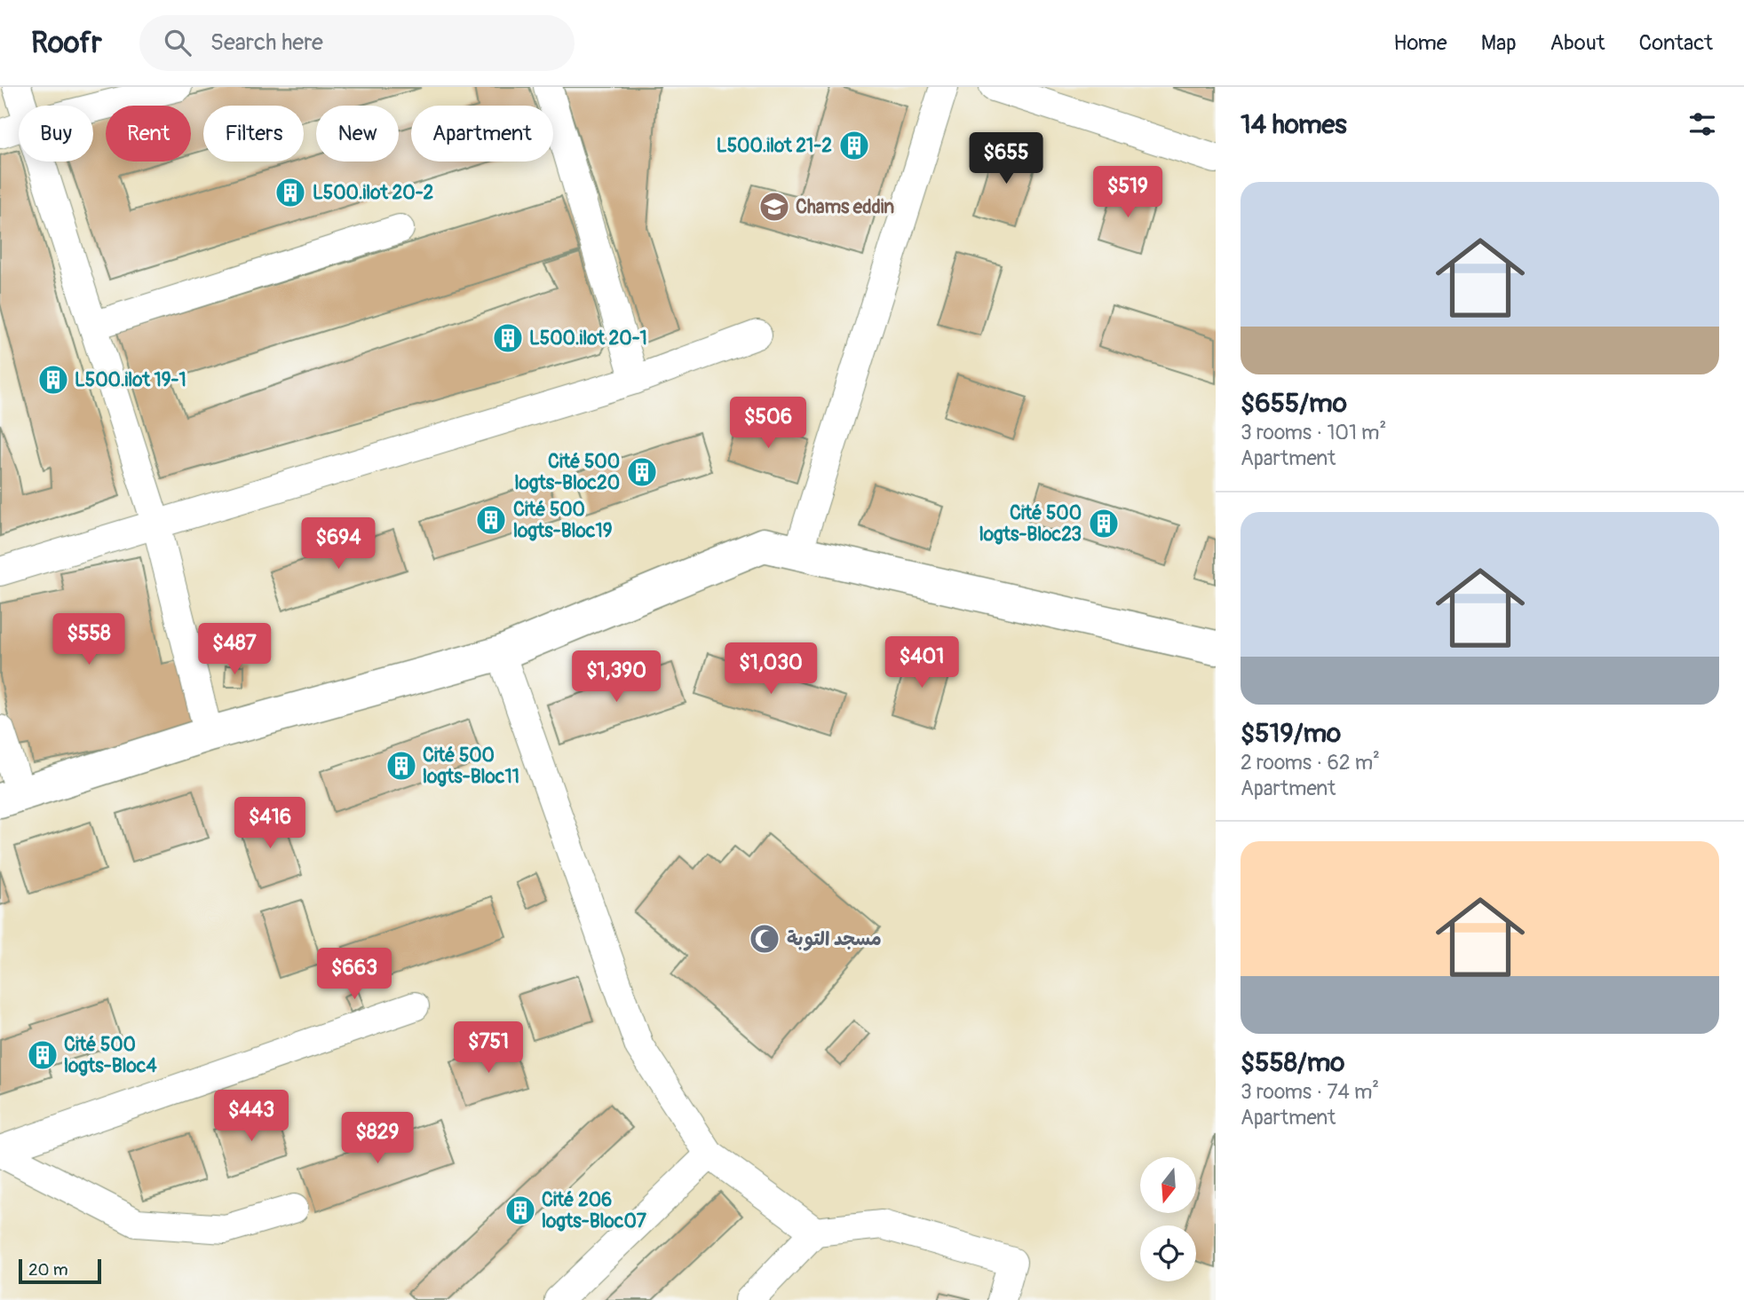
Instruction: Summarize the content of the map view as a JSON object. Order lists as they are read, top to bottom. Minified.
{"places":{"building":["L500.ilot 21-2","L500.ilot 20-2","L500.ilot 20-1","L500.ilot 19-1","Cité 500 logts-Bloc20","Cité 500 logts-Bloc19","Cité 500 logts-Bloc23","Cité 500 logts-Bloc11","Cité 500 logts-Bloc4","Cité 206 logts-Bloc07"],"school or university":["Chams eddin"],"mosque":["مسجد التوبة"]},"scale_bar":"20 m","north":"bottom","page":{"header":"Roofr","search":"Search here","nav":["Home","Map","About","Contact"],"heading":"14 homes","chip":["Buy","Rent","Filters","New","Apartment"],"price":["$655","$519","$506","$694","$558","$487","$401","$1,030","$1,390","$416","$663","$751","$443","$829"],"list":[{"name":"$655/mo","note":"3 rooms · 101 m² · Apartment"},{"name":"$519/mo","note":"2 rooms · 62 m² · Apartment"},{"name":"$558/mo","note":"3 rooms · 74 m² · Apartment"}],"scale":"20 m"}}
